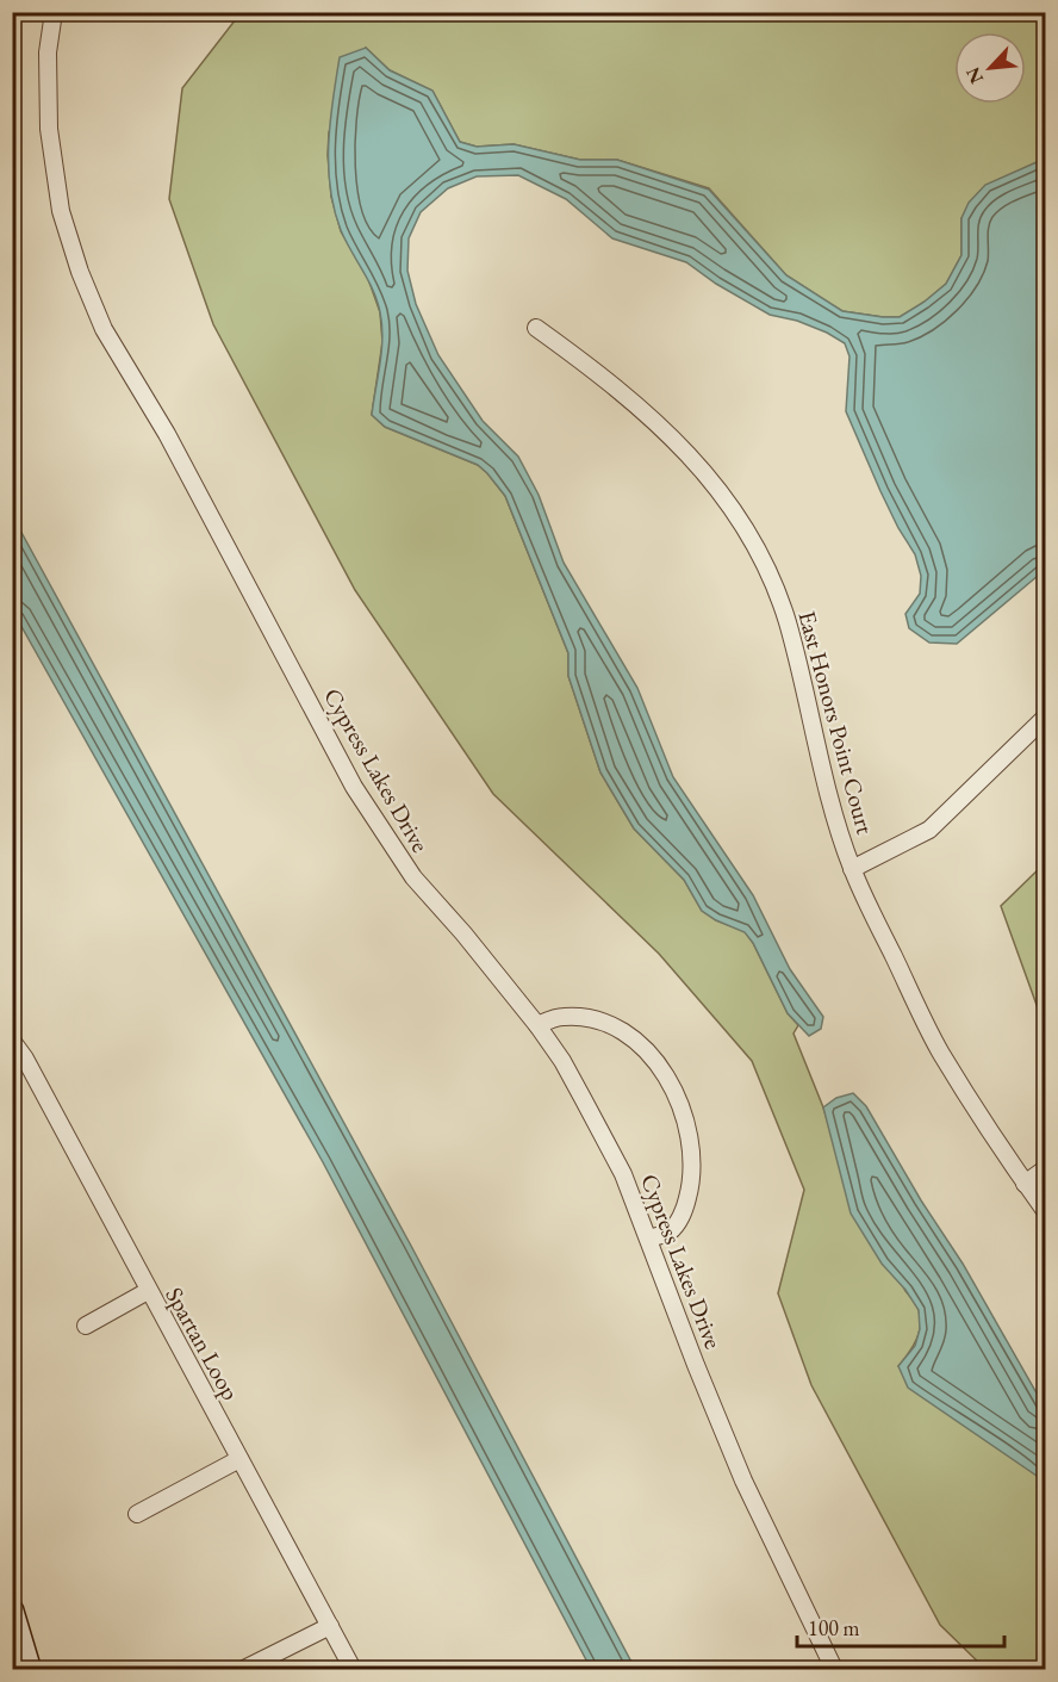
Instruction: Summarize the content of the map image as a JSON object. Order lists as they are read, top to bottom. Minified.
{"streets":{"street":["East Honors Point Court","Cypress Lakes Drive","Spartan Loop"]},"scale_bar":"100 m","north":"bottom left"}
